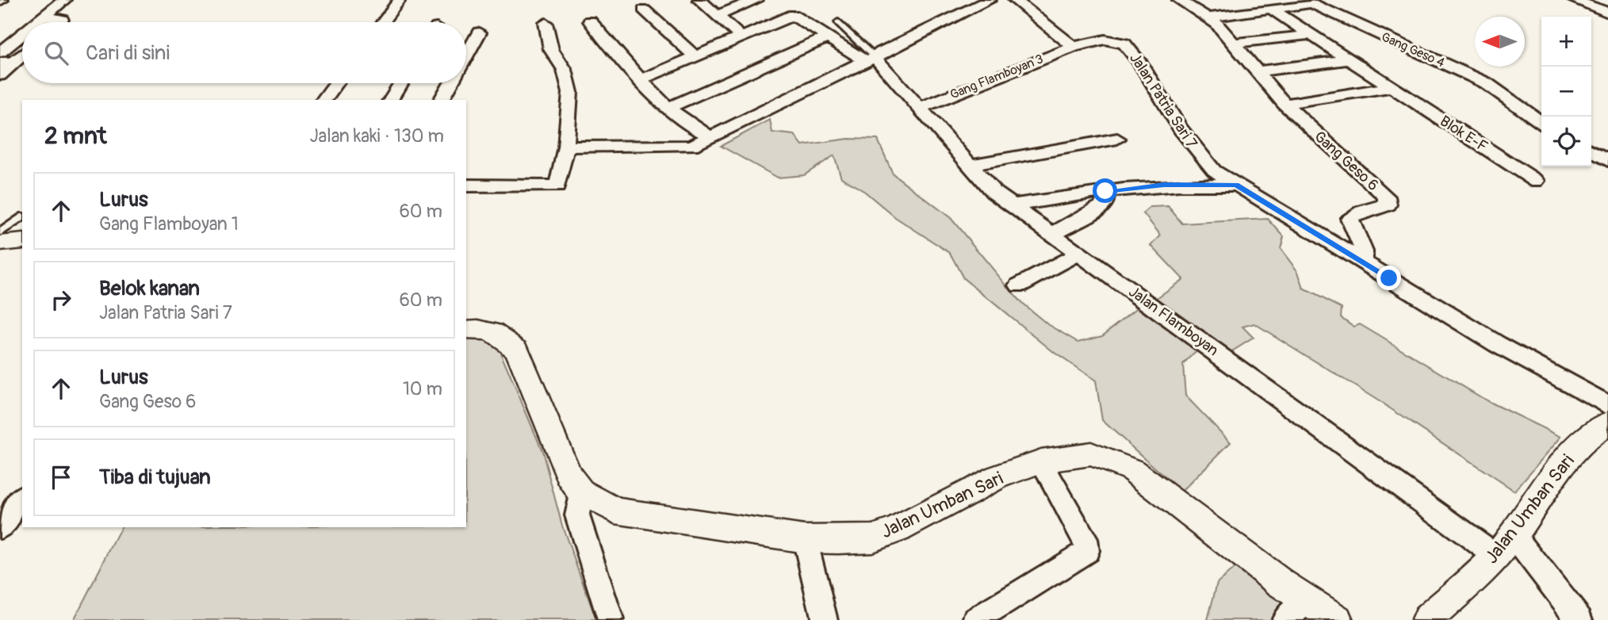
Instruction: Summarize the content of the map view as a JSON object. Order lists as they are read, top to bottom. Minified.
{"streets":{"street":["Gang Geso 4","Gang Flamboyan 3","Jalan Patria Sari 7","Blok E-F","Gang Geso 6","Jalan Flamboyan","Jalan Umban Sari"]},"crossings":[["Gang Geso 4","Blok E-F"],["Gang Geso 4","Gang Geso 6"],["Gang Flamboyan 3","Jalan Patria Sari 7"],["Gang Flamboyan 3","Jalan Flamboyan"],["Jalan Patria Sari 7","Gang Geso 6"],["Jalan Flamboyan","Jalan Umban Sari"]],"north":"left","page":{"map_buttons":["+","−"],"search":"Cari di sini","heading":["2 mnt","Jalan kaki · 130 m"],"list":[["Lurus","Gang Flamboyan 1","60 m"],["Belok kanan","Jalan Patria Sari 7","60 m"],["Lurus","Gang Geso 6","10 m"],"Tiba di tujuan"]}}
